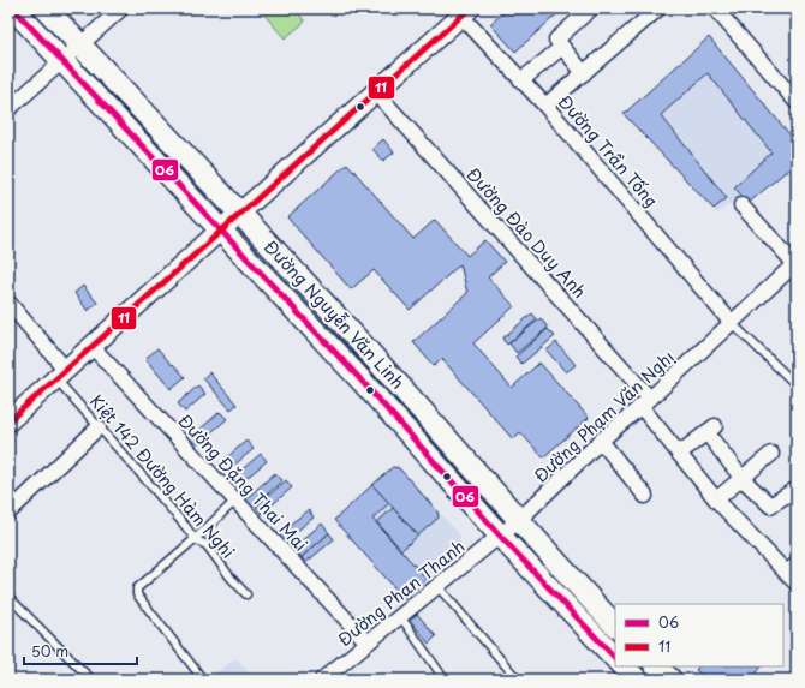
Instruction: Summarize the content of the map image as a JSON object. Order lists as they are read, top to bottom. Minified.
{"streets":{"main road":["Đường Nguyễn Văn Linh"],"street":["Đường Trần Tống","Đường Đào Duy Anh","Đường Phạm Văn Nghị","Đường Đặng Thai Mai","Đường Phan Thanh"],"lane":["Kiệt 142 Đường Hàm Nghi"]},"crossings":[["Đường Trần Tống","Đường Phạm Văn Nghị"],["Đường Đào Duy Anh","Đường Phạm Văn Nghị"],["Đường Nguyễn Văn Linh","Đường Phạm Văn Nghị"],["Đường Nguyễn Văn Linh","Đường Phan Thanh"],["Đường Phạm Văn Nghị","Đường Phan Thanh"],["Đường Đặng Thai Mai","Đường Phan Thanh"]],"lines":["transit line 06","transit line 11"],"legend":["06","11"],"scale_bar":"50 m"}
